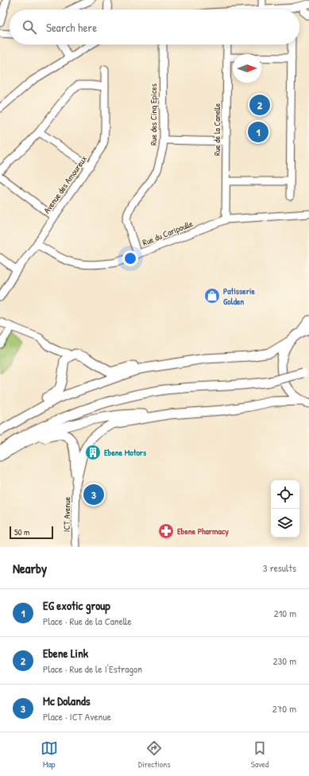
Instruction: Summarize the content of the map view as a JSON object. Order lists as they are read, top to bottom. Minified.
{"streets":{"street":["Rue des Cinq Epices","Rue de la Canelle","Avenue des Amoureux","Rue du Caripoulle","ICT Avenue"]},"crossings":[["Rue des Cinq Epices","Rue du Caripoulle"],["Rue de la Canelle","Rue du Caripoulle"],["Avenue des Amoureux","Rue du Caripoulle"]],"places":{"shop":["Patisserie Golden"],"building":["Ebene Motors"],"pharmacy":["Ebene Pharmacy"]},"scale_bar":"50 m","north":"right","page":{"search":"Search here","pins":["2","1","3"],"scale":"50 m","heading":["Nearby","3 results"],"list":[{"mark":"1","name":"EG exotic group","note":"Place · Rue de la Canelle","value":"210 m"},{"mark":"2","name":"Ebene Link","note":"Place · Rue de le I'Estragon","value":"230 m"},{"mark":"3","name":"Mc Dolands","note":"Place · ICT Avenue","value":"270 m"}],"nav":["Map","Directions","Saved"]}}
